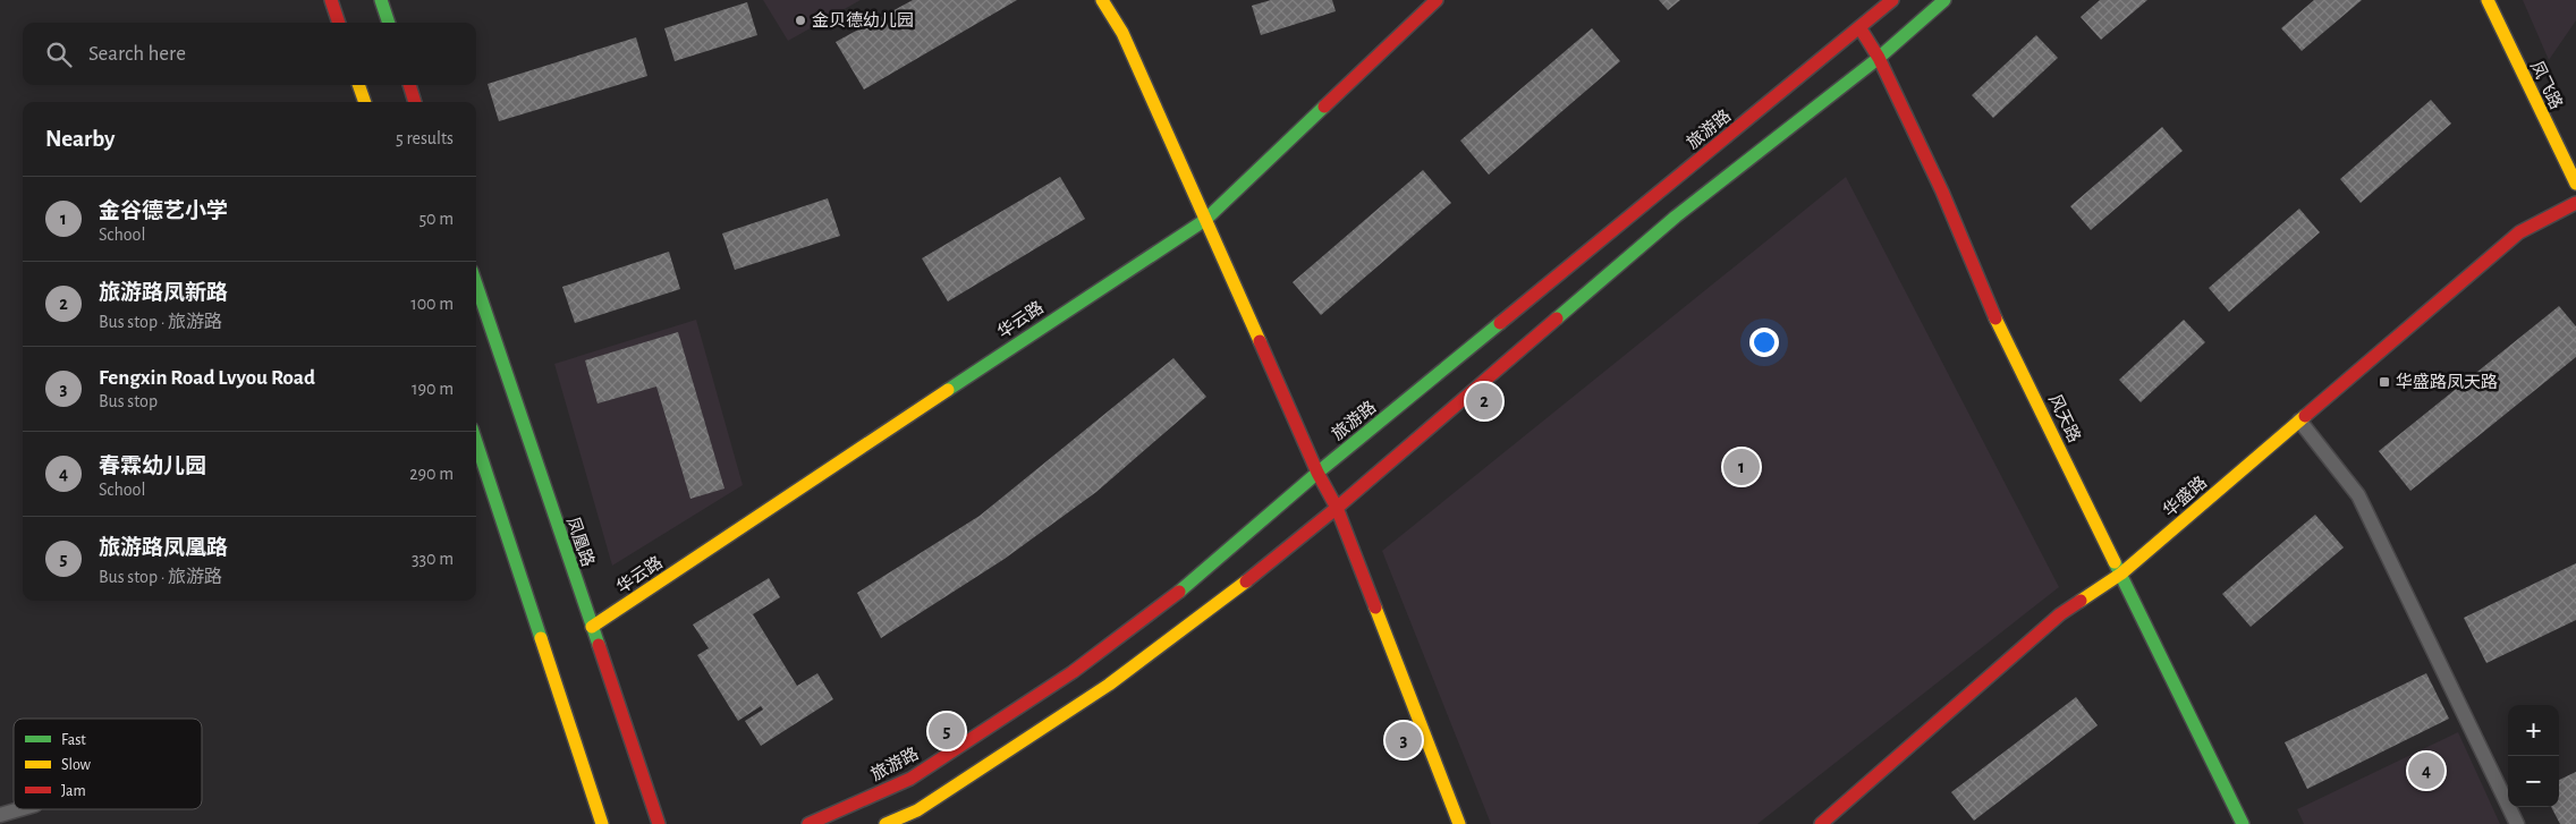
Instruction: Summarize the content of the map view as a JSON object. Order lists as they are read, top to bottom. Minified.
{"streets":{"street":["凤飞路","旅游路","华云路","风天路","华盛路","凤凰路"]},"crossings":[["旅游路","风天路"],["华云路","凤凰路"],["风天路","华盛路"]],"places":{"other":["金贝德幼儿园"],"transit":["华盛路凤天路"]},"legend":["Fast","Slow","Jam"],"page":{"search":"Search here","heading":["Nearby","5 results"],"list":[{"mark":"1","name":"金谷德艺小学","note":"School","value":"50 m"},{"mark":"2","name":"旅游路凤新路","note":"Bus stop · 旅游路","value":"100 m"},{"mark":"3","name":"Fengxin Road Lvyou Road","note":"Bus stop","value":"190 m"},{"mark":"4","name":"春霖幼儿园","note":"School","value":"290 m"},{"mark":"5","name":"旅游路凤凰路","note":"Bus stop · 旅游路","value":"330 m"}],"pins":["2","1","5","3","4"],"map_buttons":["+","−"]}}
